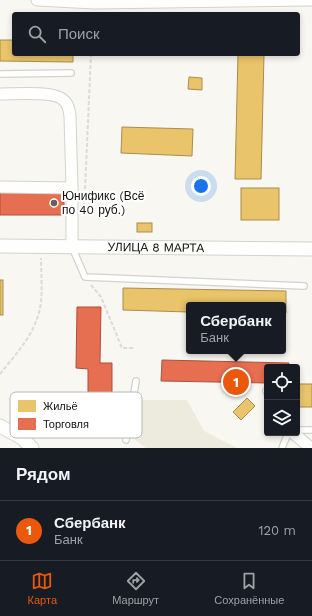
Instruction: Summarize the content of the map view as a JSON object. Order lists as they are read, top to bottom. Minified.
{"streets":{"street":["УЛИЦА 8 МАРТА"]},"places":["Юнификс (Всё по 40 руб.)"],"legend":["Жильё","Торговля"],"page":{"search":"Поиск","popup":["Сбербанк","Банк"],"pins":"1","heading":"Рядом","list":[{"mark":"1","name":"Сбербанк","note":"Банк","value":"120 m"}],"nav":["Карта","Маршрут","Сохранённые"]}}
